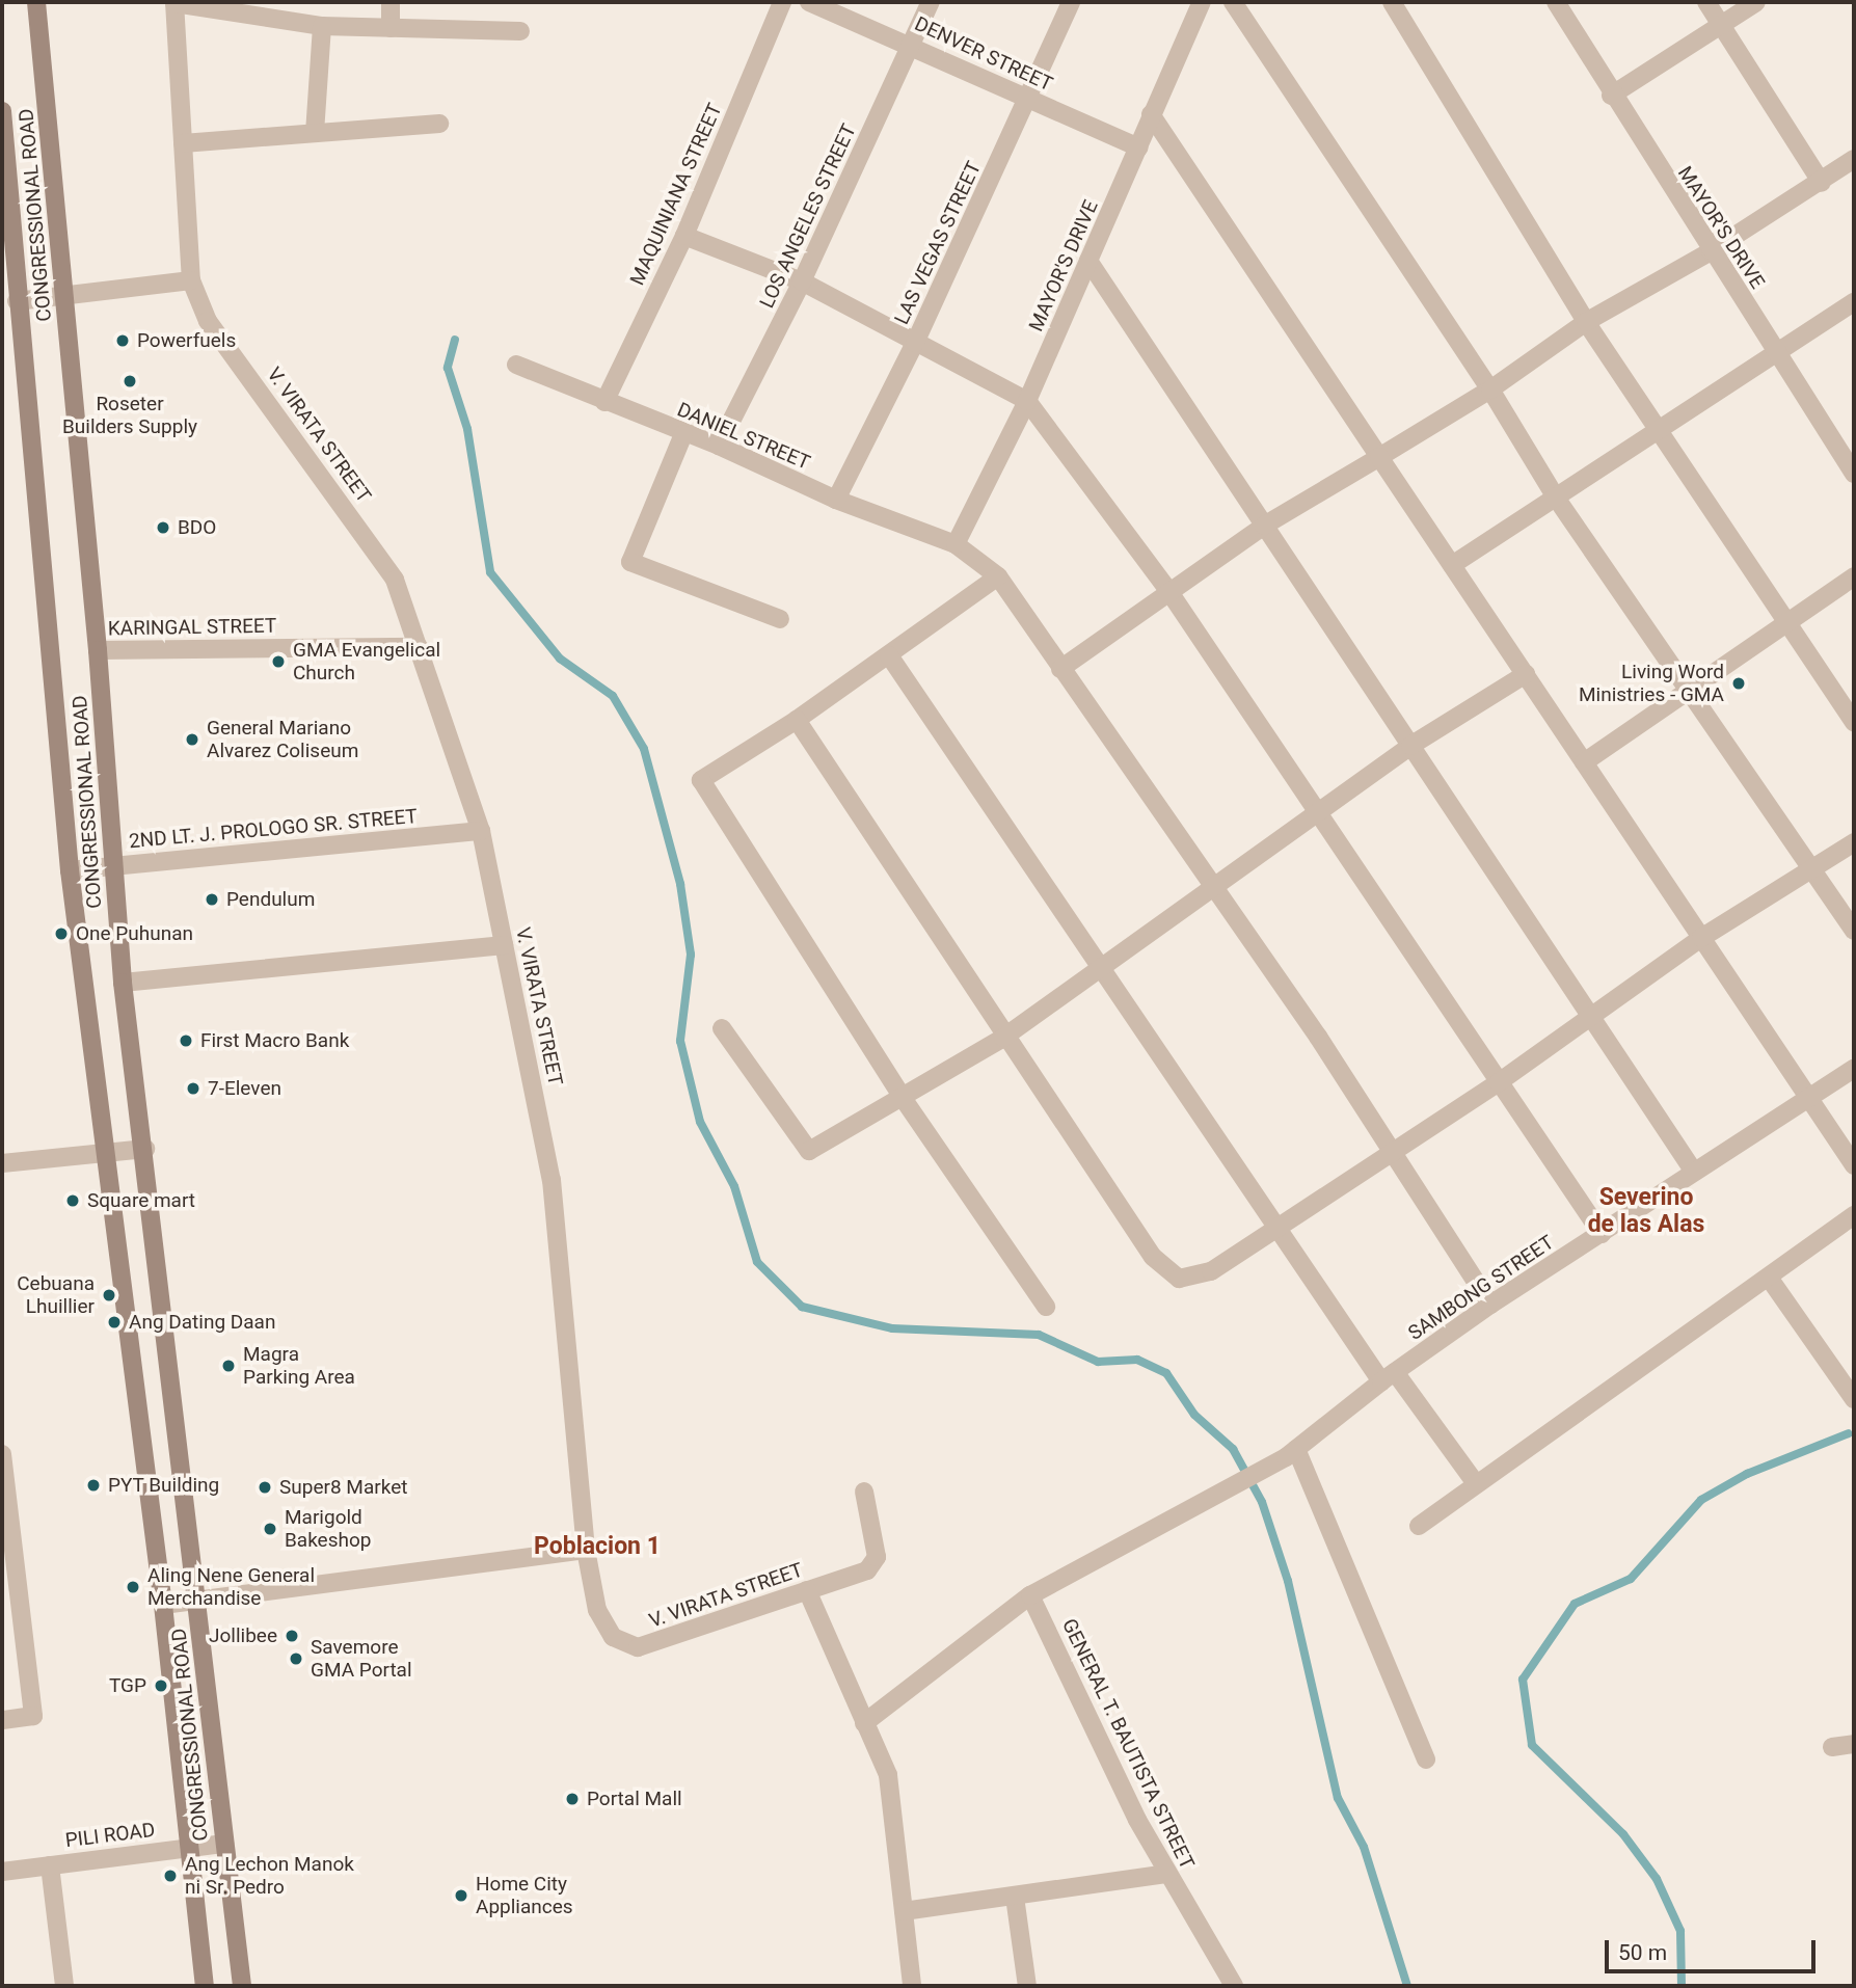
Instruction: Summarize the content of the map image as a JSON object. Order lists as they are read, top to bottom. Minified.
{"streets":{"main road":["CONGRESSIONAL ROAD"],"street":["DENVER STREET","MAQUINIANA STREET","LOS ANGELES STREET","MAYOR'S DRIVE","LAS VEGAS STREET","V. VIRATA STREET","DANIEL STREET","KARINGAL STREET","2ND LT. J. PROLOGO SR. STREET","SAMBONG STREET","GENERAL T. BAUTISTA STREET","PILI ROAD"]},"crossings":[["DENVER STREET","LOS ANGELES STREET"],["DENVER STREET","MAYOR'S DRIVE"],["DENVER STREET","LAS VEGAS STREET"],["MAQUINIANA STREET","DANIEL STREET"],["CONGRESSIONAL ROAD","KARINGAL STREET"],["CONGRESSIONAL ROAD","2ND LT. J. PROLOGO SR. STREET"],["CONGRESSIONAL ROAD","PILI ROAD"],["LOS ANGELES STREET","DANIEL STREET"],["MAYOR'S DRIVE","DANIEL STREET"],["LAS VEGAS STREET","DANIEL STREET"],["V. VIRATA STREET","KARINGAL STREET"],["V. VIRATA STREET","2ND LT. J. PROLOGO SR. STREET"],["DANIEL STREET","SAMBONG STREET"],["SAMBONG STREET","GENERAL T. BAUTISTA STREET"]],"districts":["Severino de las Alas","Poblacion 1"],"places":["Powerfuels","Roseter Builders Supply","BDO","GMA Evangelical Church","Living Word Ministries - GMA","General Mariano Alvarez Coliseum","Pendulum","One Puhunan","First Macro Bank","7-Eleven","Square mart","Cebuana Lhuillier","Ang Dating Daan","Magra Parking Area","PYT Building","Super8 Market","Marigold Bakeshop","Aling Nene General Merchandise","Jollibee","Savemore GMA Portal","TGP","Portal Mall","Ang Lechon Manok ni Sr. Pedro","Home City Appliances"],"scale_bar":"50 m"}
